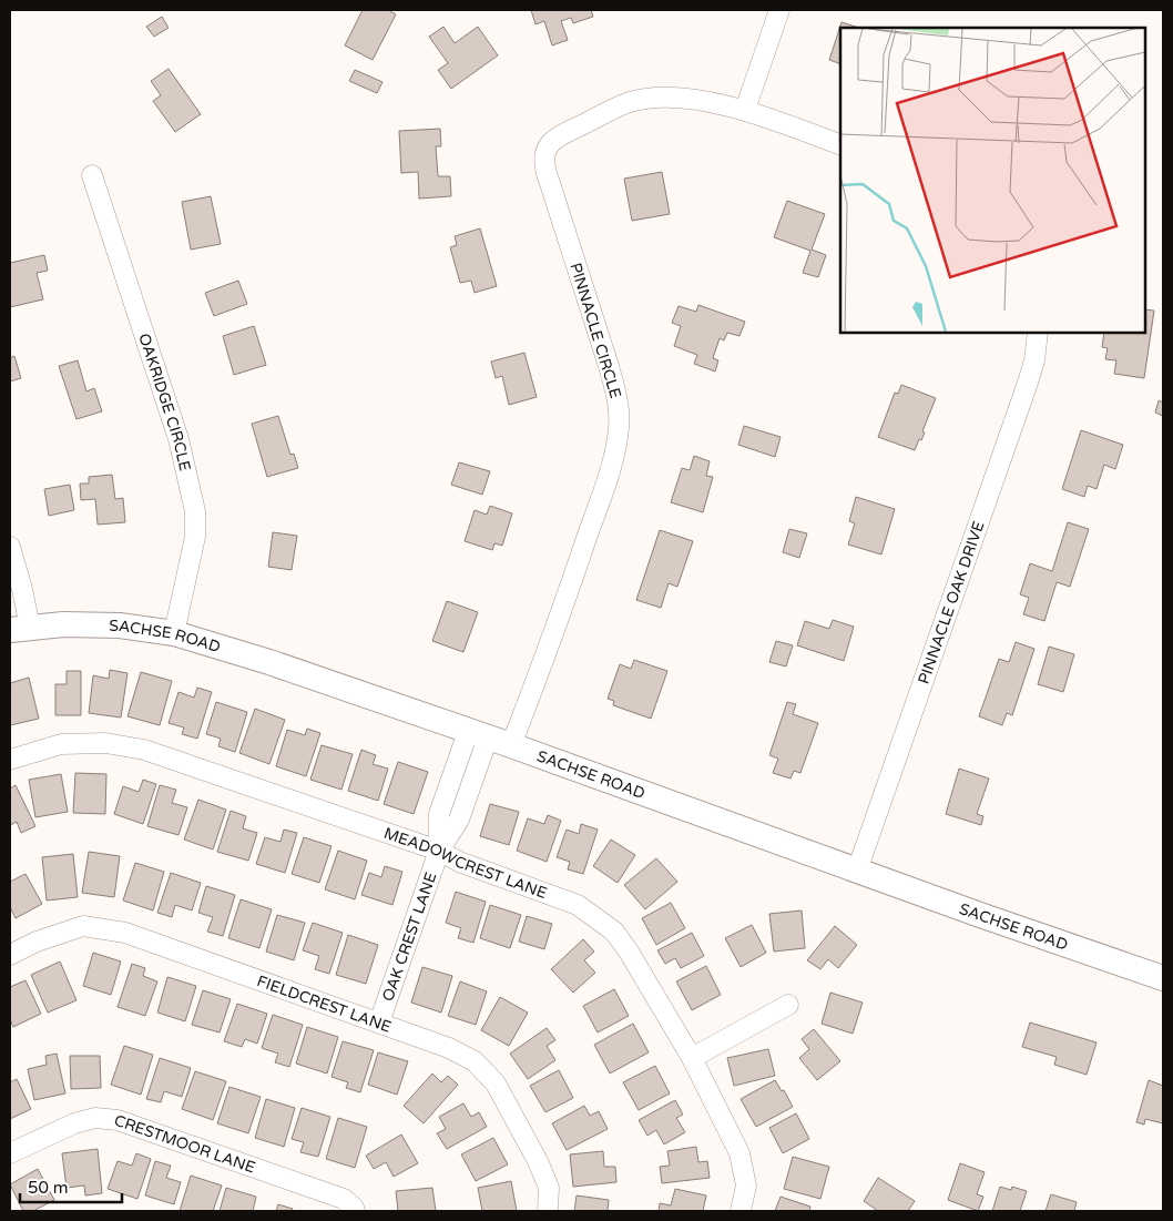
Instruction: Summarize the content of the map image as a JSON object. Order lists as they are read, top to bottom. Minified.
{"streets":{"main road":["SACHSE ROAD"],"street":["PINNACLE CIRCLE","OAKRIDGE CIRCLE","PINNACLE OAK DRIVE","MEADOWCREST LANE","OAK CREST LANE","FIELDCREST LANE","CRESTMOOR LANE"]},"crossings":[["PINNACLE CIRCLE","SACHSE ROAD"],["OAKRIDGE CIRCLE","SACHSE ROAD"],["PINNACLE OAK DRIVE","SACHSE ROAD"],["SACHSE ROAD","OAK CREST LANE"],["MEADOWCREST LANE","OAK CREST LANE"],["OAK CREST LANE","FIELDCREST LANE"]],"scale_bar":"50 m"}
